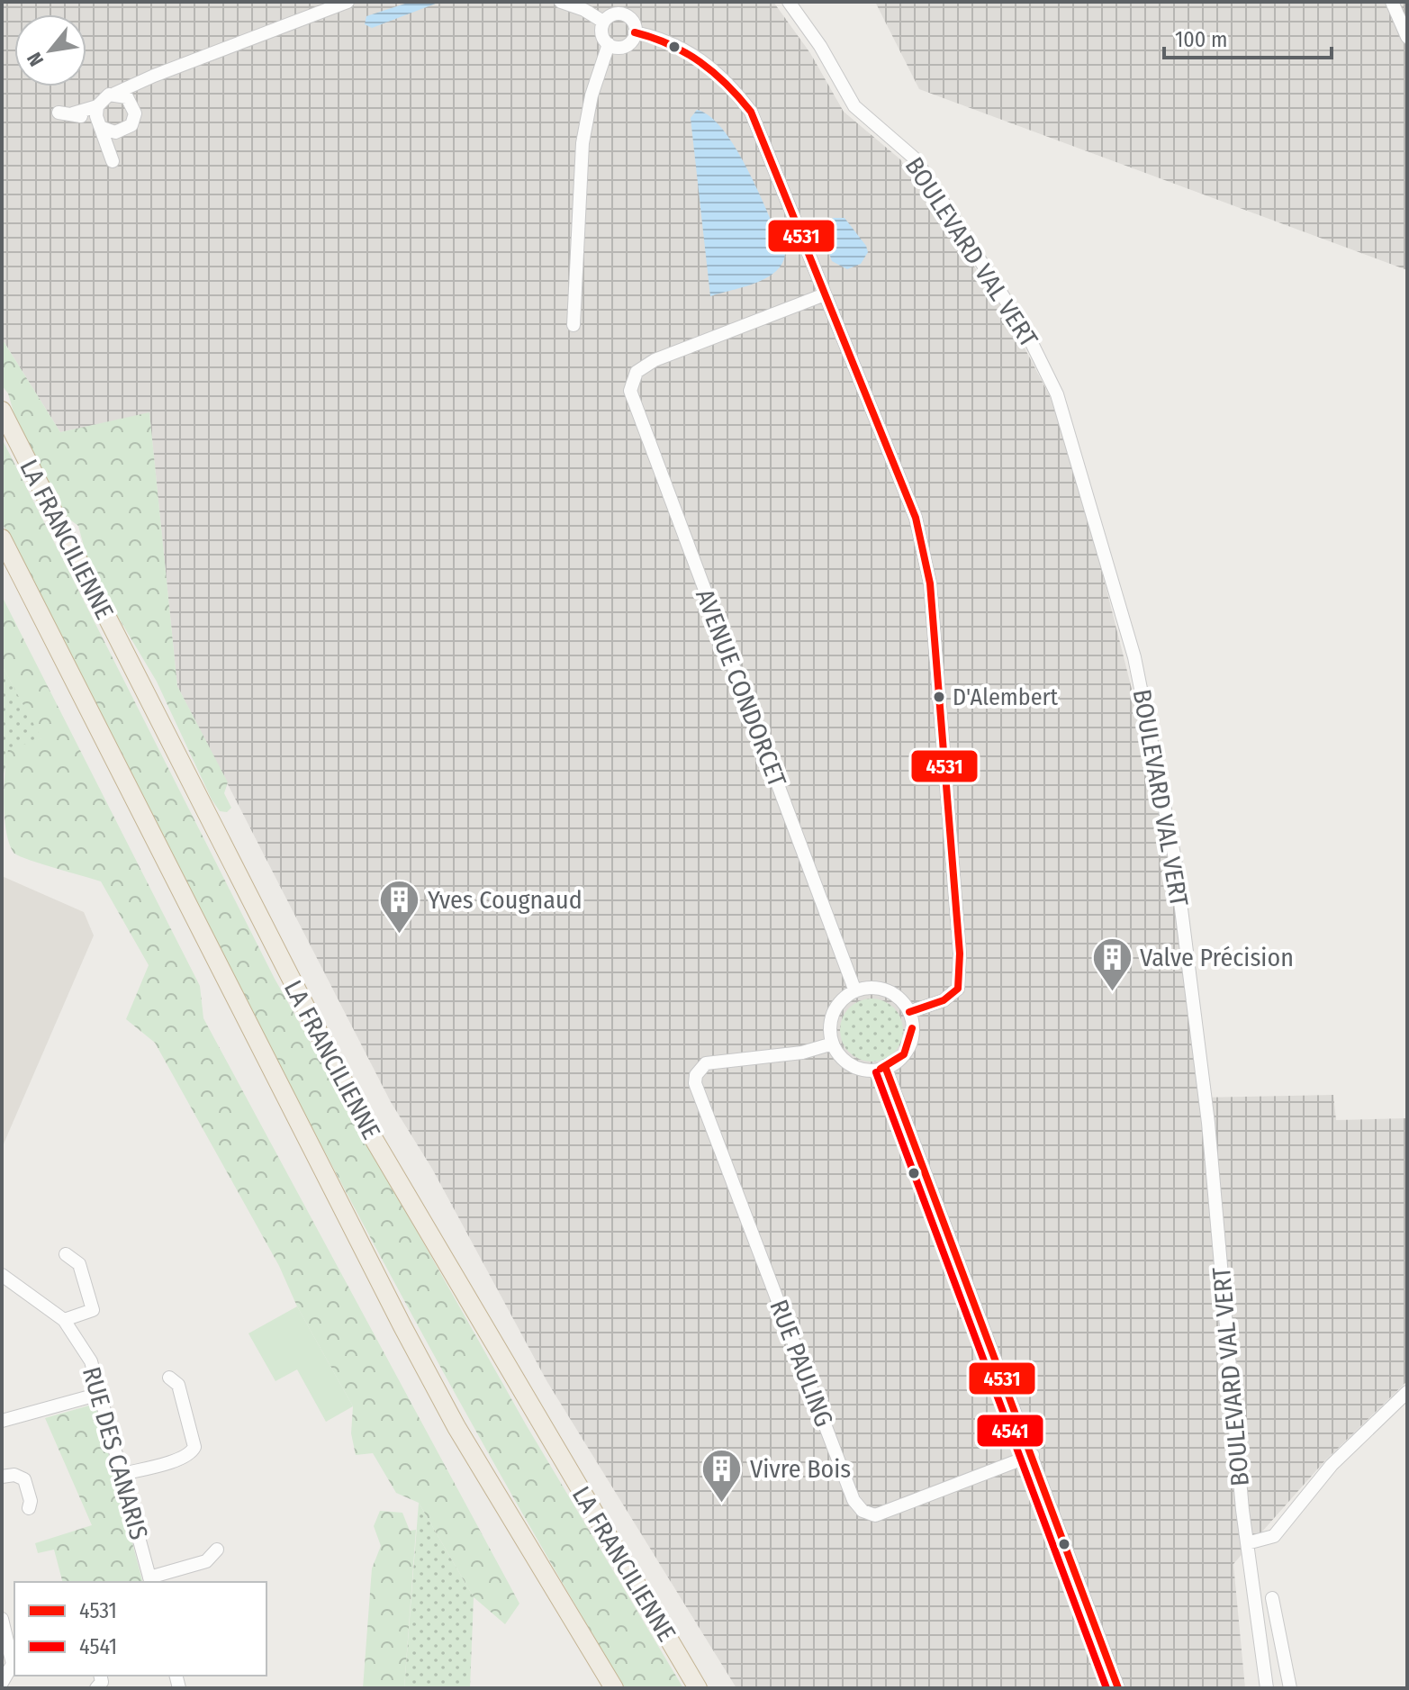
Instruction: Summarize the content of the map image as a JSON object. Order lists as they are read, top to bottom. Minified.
{"streets":{"highway":["LA FRANCILIENNE"],"street":["BOULEVARD VAL VERT","AVENUE CONDORCET","RUE PAULING","RUE DES CANARIS"]},"crossings":[["AVENUE CONDORCET","RUE PAULING"]],"places":{"other":["D'Alembert"],"building":["Yves Cougnaud","Valve Précision","Vivre Bois"]},"lines":["transit line 4531","transit line 4541"],"legend":["4531","4541"],"scale_bar":"100 m","north":"bottom left"}
